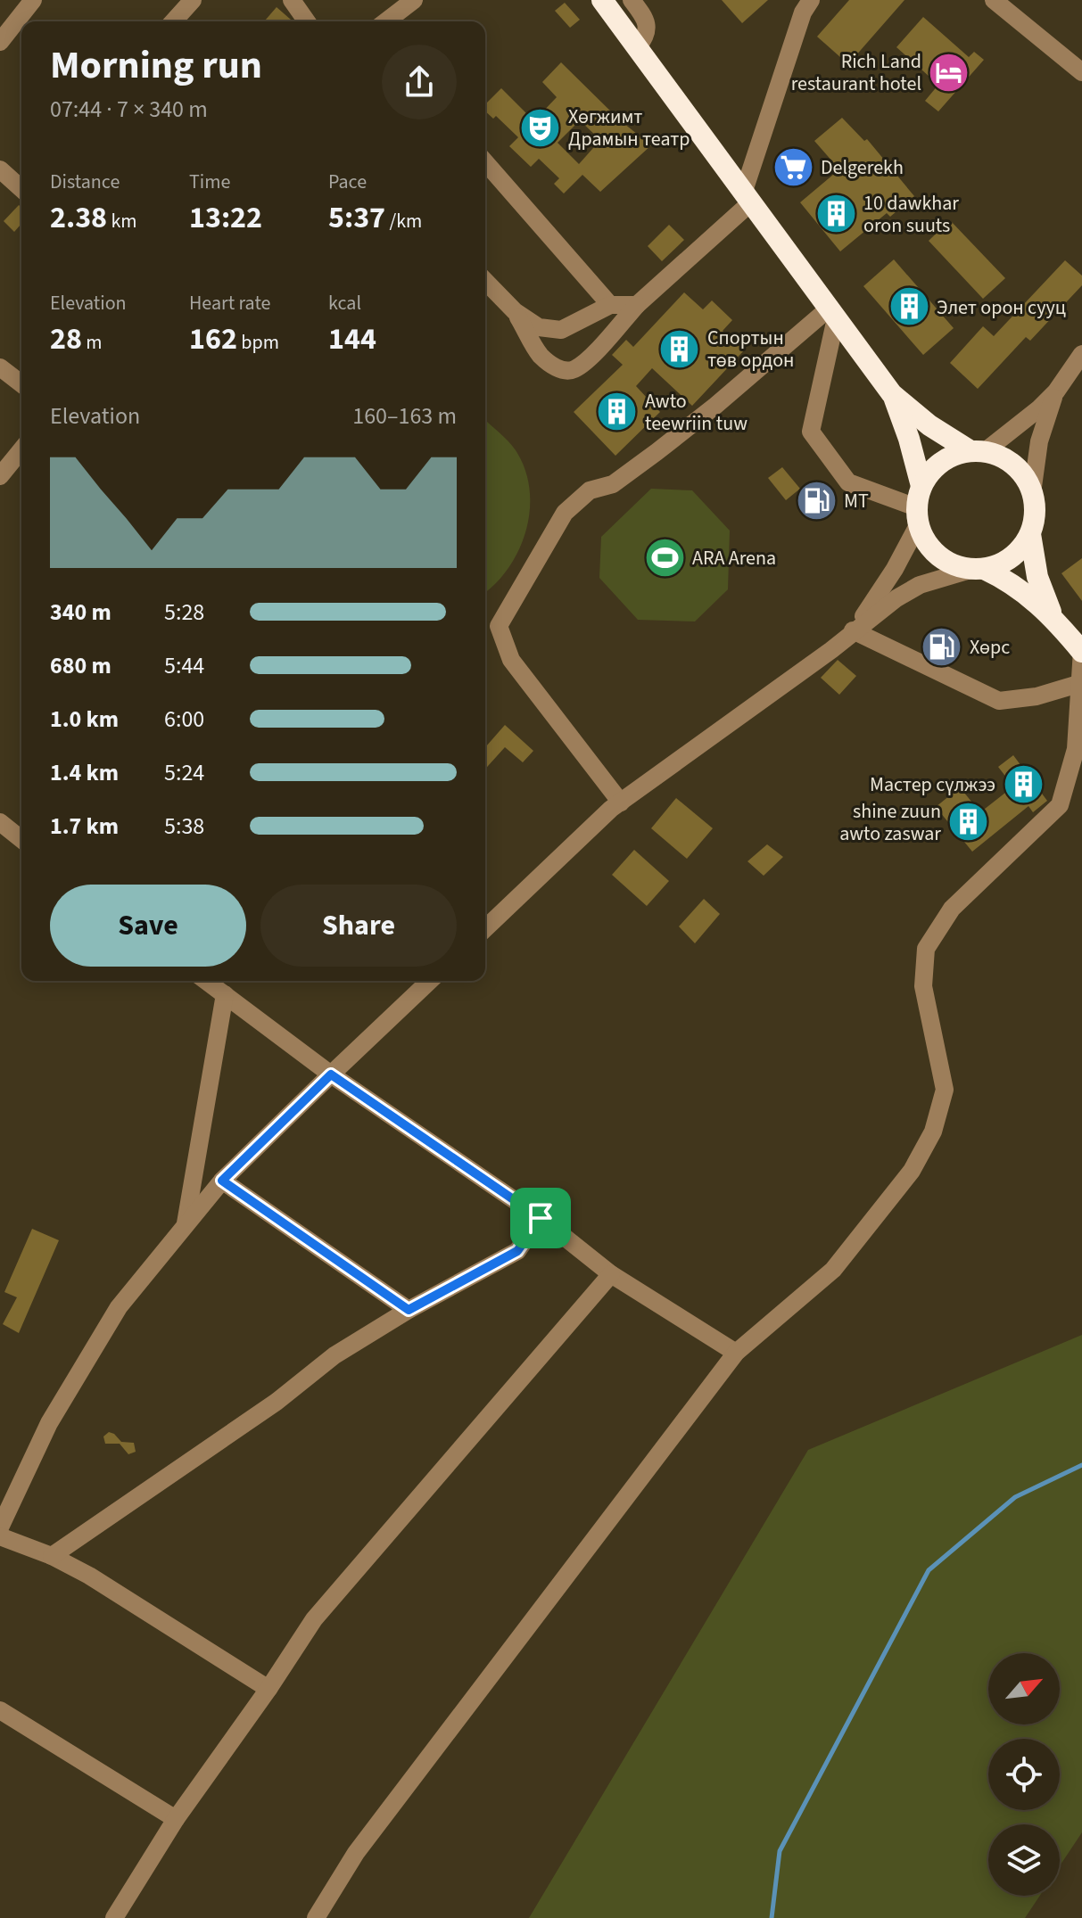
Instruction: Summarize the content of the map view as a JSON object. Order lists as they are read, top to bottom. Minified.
{"places":{"hotel":["Rich Land restaurant hotel"],"theatre":["Хөгжимт Драмын театр"],"supermarket":["Delgerekh"],"building":["10 dawkhar oron suuts","Элет орон сууц","Спортын төв ордон","Awto teewriin tuw","Мастер сүлжээ","shine zuun awto zaswar"],"fuel station":["MT","Хөрс"],"sports":["ARA Arena"]},"north":"top right","page":{"heading":["Morning run","07:44 · 7 × 340 m"],"stats":[["Distance","2.38 km"],["Time","13:22"],["Pace","5:37 /km"],["Elevation","28 m"],["Heart rate","162 bpm"],["kcal","144"]],"chart":["Elevation","160–163 m"],"list":[{"name":"340 m","note":"5:28"},{"name":"680 m","note":"5:44"},{"name":"1.0 km","note":"6:00"},{"name":"1.4 km","note":"5:24"},{"name":"1.7 km","note":"5:38"}],"buttons":["Save","Share"]}}
